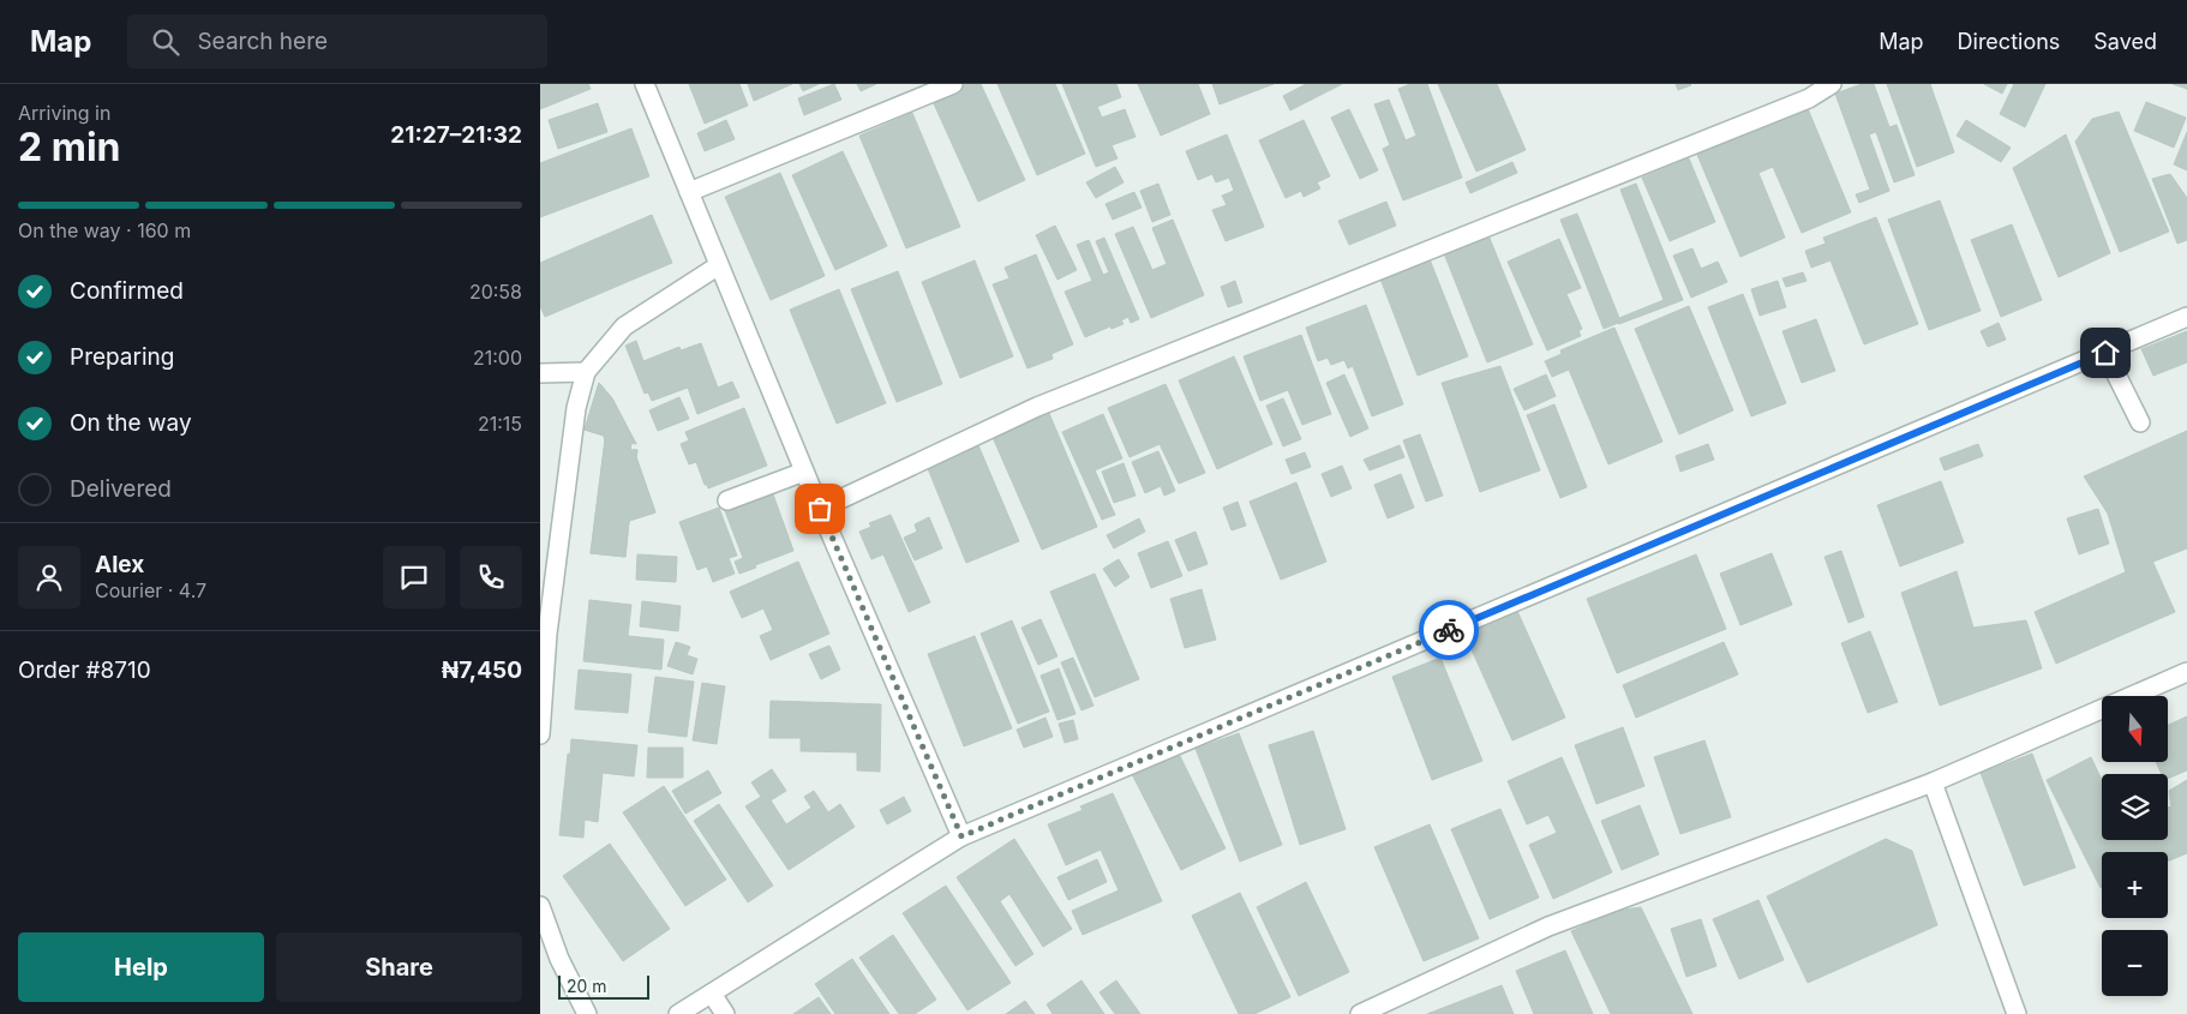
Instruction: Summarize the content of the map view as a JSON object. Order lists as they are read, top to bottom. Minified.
{"scale_bar":"20 m","north":"bottom","page":{"header":"Map","search":"Search here","nav":["Map","Directions","Saved"],"heading":["2 min","Arriving in","21:27–21:32"],"panel":["Alex","Courier · 4.7","Order #8710","₦7,450"],"bar":"On the way · 160 m","list":[["Confirmed","20:58"],["Preparing","21:00"],["On the way","21:15"],"Delivered"],"map_buttons":["+","−"],"buttons":["Help","Share"],"scale":"20 m"}}
